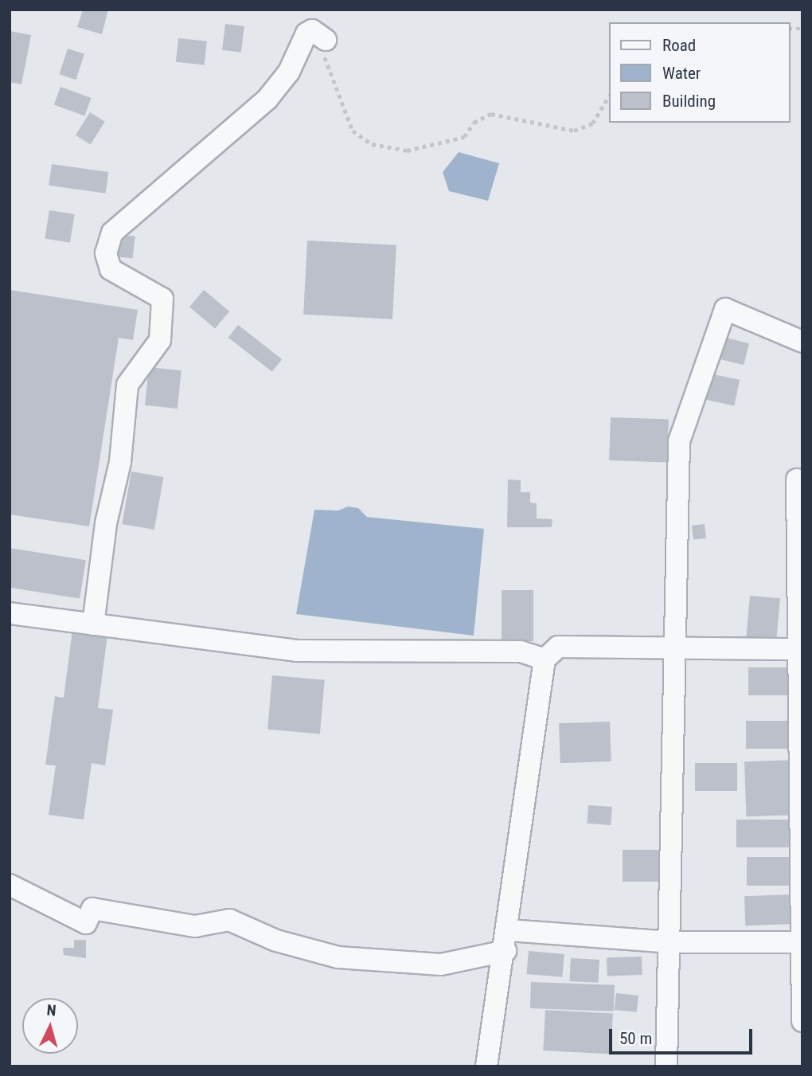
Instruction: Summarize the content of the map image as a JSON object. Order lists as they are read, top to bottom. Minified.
{"legend":["Road","Water","Building"],"scale_bar":"50 m","north":"top"}
